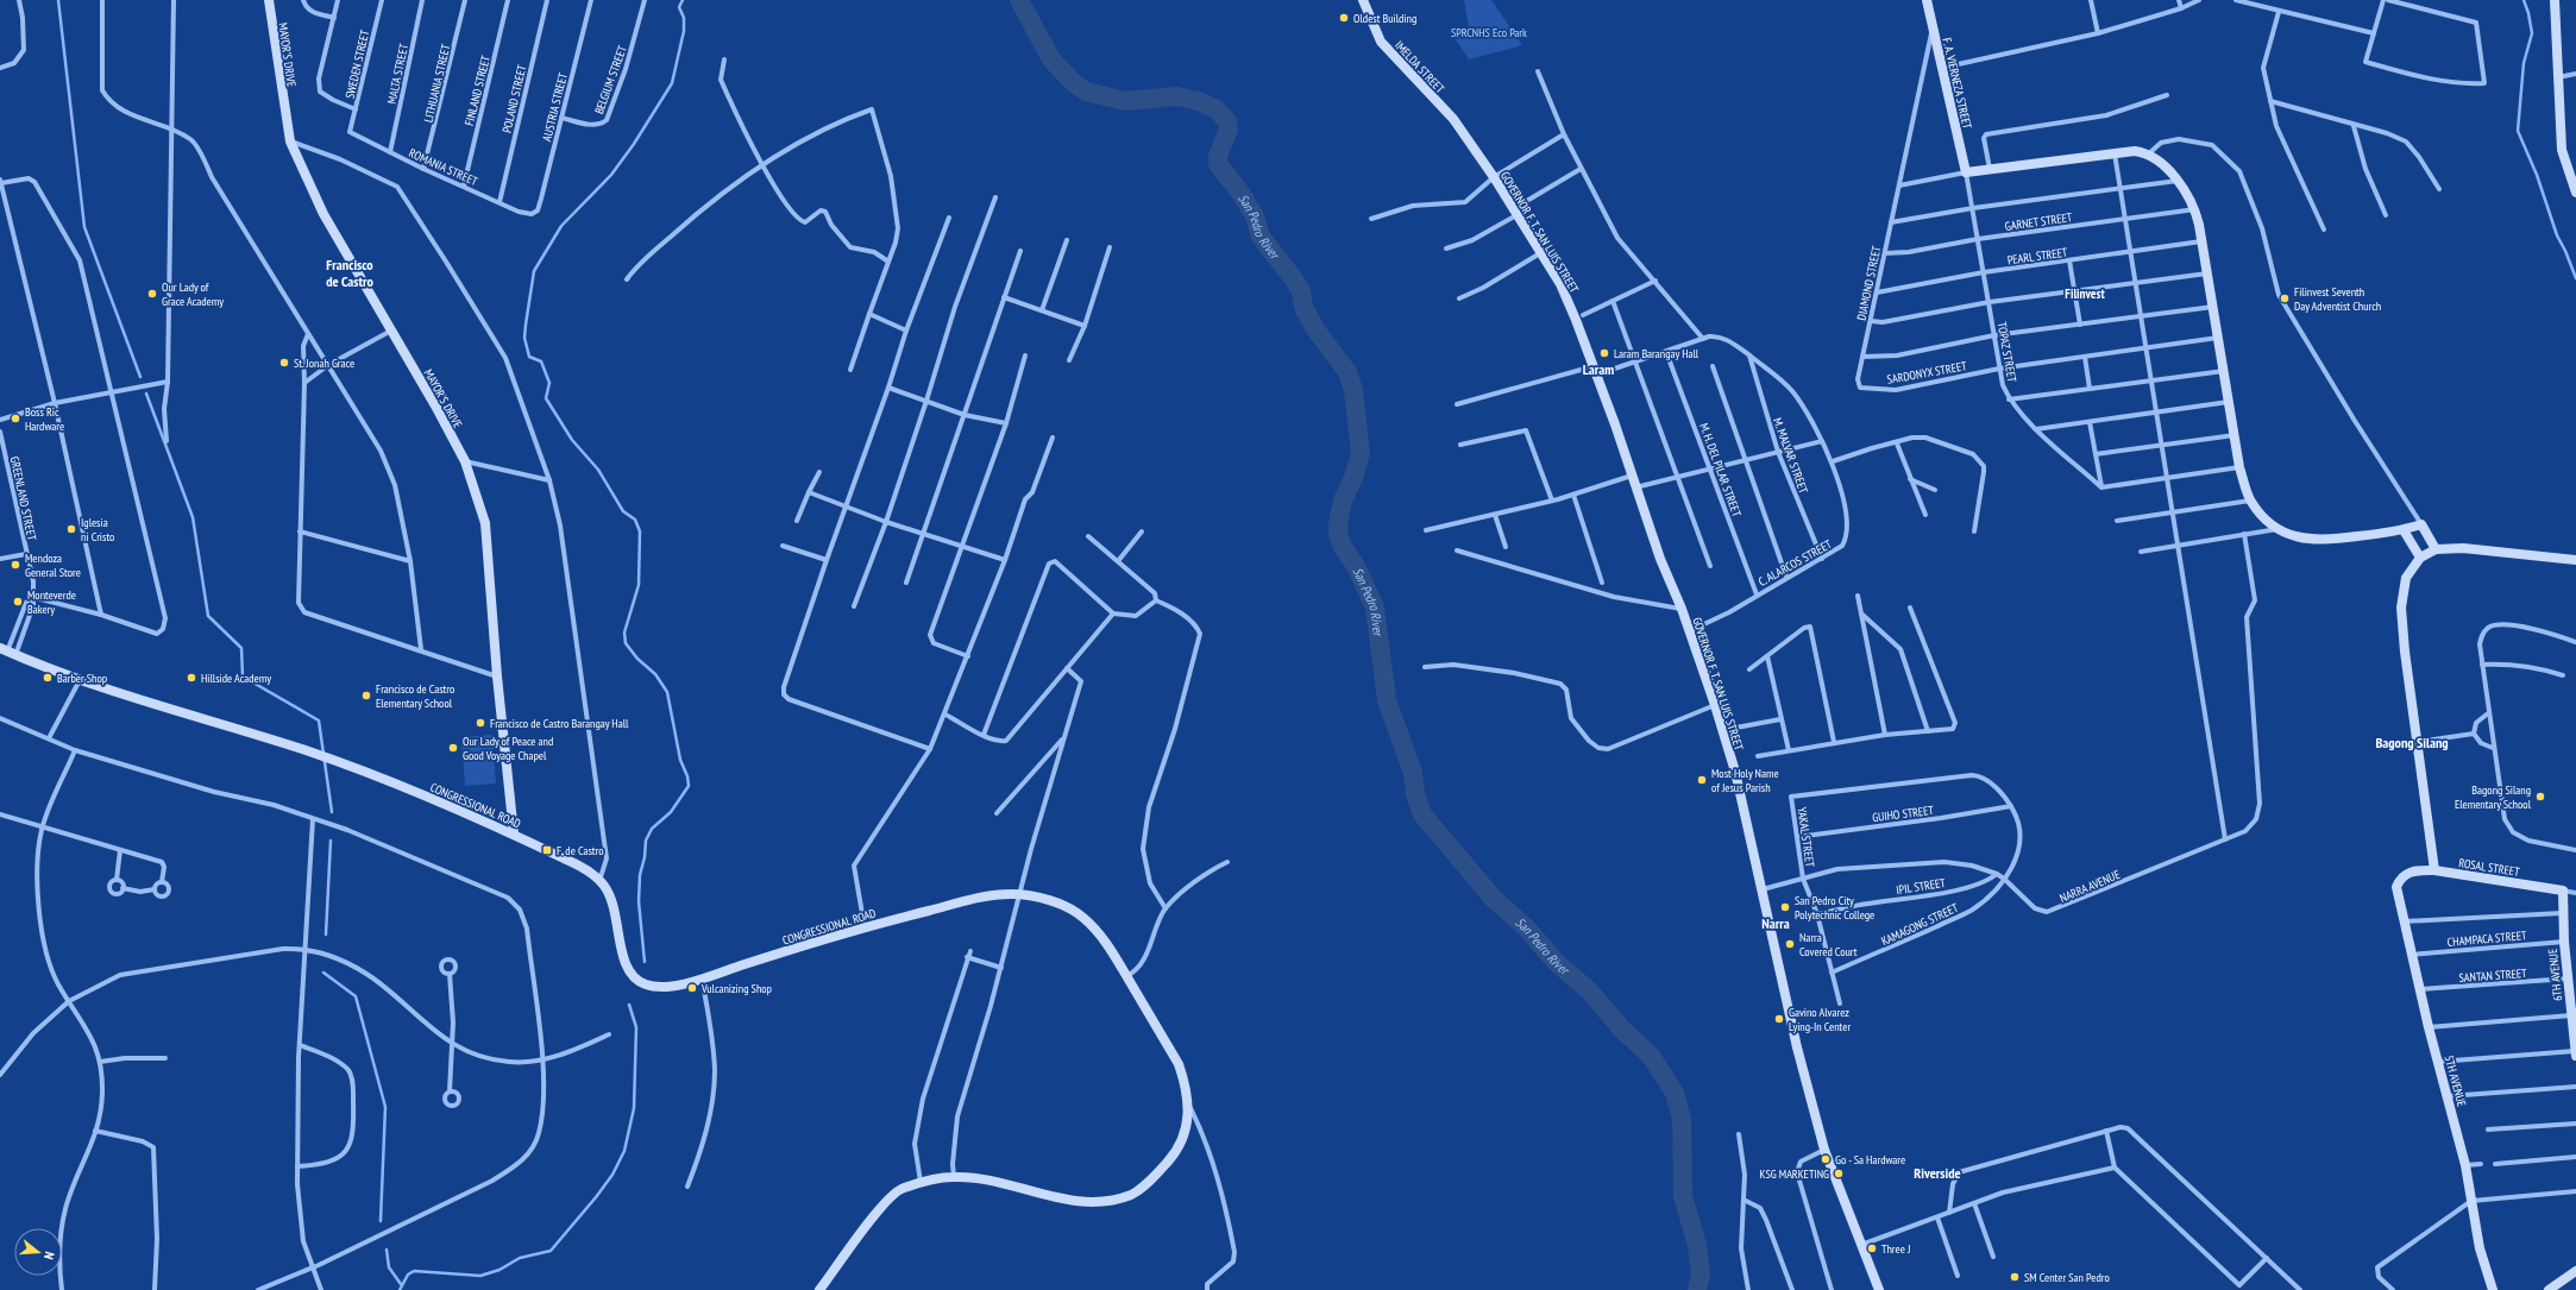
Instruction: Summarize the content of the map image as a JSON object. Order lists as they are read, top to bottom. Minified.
{"streets":{"street":["MAYOR'S DRIVE","SWEDEN STREET","IMELDA STREET","MALTA STREET","BELGIUM STREET","LITHUANIA STREET","F. A. VIERNEZA STREET","FINLAND STREET","POLAND STREET","AUSTRIA STREET","ROMANIA STREET","GARNET STREET","GOVERNOR F. T. SAN LUIS STREET","PEARL STREET","DIAMOND STREET","TOPAZ STREET","SARDONYX STREET","M. MALVAR STREET","M. H. DEL PILAR STREET","GREENLAND STREET","C. ALARCOS STREET","CONGRESSIONAL ROAD","GUIHO STREET","YAKAL STREET","ROSAL STREET","IPIL STREET","NARRA AVENUE","KAMAGONG STREET","CHAMPACA STREET","SANTAN STREET","6TH AVENUE","5TH AVENUE"]},"crossings":[["MAYOR'S DRIVE","CONGRESSIONAL ROAD"],["SWEDEN STREET","ROMANIA STREET"],["IMELDA STREET","GOVERNOR F. T. SAN LUIS STREET"],["MALTA STREET","ROMANIA STREET"],["BELGIUM STREET","AUSTRIA STREET"],["LITHUANIA STREET","ROMANIA STREET"],["F. A. VIERNEZA STREET","DIAMOND STREET"],["F. A. VIERNEZA STREET","TOPAZ STREET"],["FINLAND STREET","ROMANIA STREET"],["POLAND STREET","ROMANIA STREET"],["AUSTRIA STREET","ROMANIA STREET"],["GARNET STREET","DIAMOND STREET"],["GARNET STREET","TOPAZ STREET"],["GOVERNOR F. T. SAN LUIS STREET","C. ALARCOS STREET"],["GOVERNOR F. T. SAN LUIS STREET","NARRA AVENUE"],["PEARL STREET","DIAMOND STREET"],["PEARL STREET","TOPAZ STREET"],["DIAMOND STREET","SARDONYX STREET"],["TOPAZ STREET","SARDONYX STREET"],["M. MALVAR STREET","C. ALARCOS STREET"],["M. H. DEL PILAR STREET","C. ALARCOS STREET"],["GREENLAND STREET","CONGRESSIONAL ROAD"],["GUIHO STREET","YAKAL STREET"],["GUIHO STREET","KAMAGONG STREET"],["YAKAL STREET","IPIL STREET"],["YAKAL STREET","NARRA AVENUE"],["YAKAL STREET","KAMAGONG STREET"],["ROSAL STREET","6TH AVENUE"],["ROSAL STREET","5TH AVENUE"],["IPIL STREET","NARRA AVENUE"],["NARRA AVENUE","KAMAGONG STREET"],["CHAMPACA STREET","6TH AVENUE"],["CHAMPACA STREET","5TH AVENUE"],["SANTAN STREET","6TH AVENUE"],["SANTAN STREET","5TH AVENUE"]],"districts":["Francisco de Castro","Filinvest","Laram","Bagong Silang","Narra","Riverside"],"water":["San Pedro River"],"parks":["SPRCNHS Eco Park"],"places":{"other":["Oldest Building","Our Lady of Grace Academy","Filinvest Seventh Day Adventist Church","Laram Barangay Hall","St. Jonah Grace","Boss Ric Hardware","Iglesia ni Cristo","Mendoza General Store","Monteverde Bakery","Barber Shop","Hillside Academy","Francisco de Castro Elementary School","Francisco de Castro Barangay Hall","Our Lady of Peace and Good Voyage Chapel","Most Holy Name of Jesus Parish","Bagong Silang Elementary School","San Pedro City Polytechnic College","Narra Covered Court","Vulcanizing Shop","Gavino Alvarez Lying-In Center","Go - Sa Hardware","KSG MARKETING","Three J","SM Center San Pedro"],"transit":["F. de Castro"]},"north":"right"}
